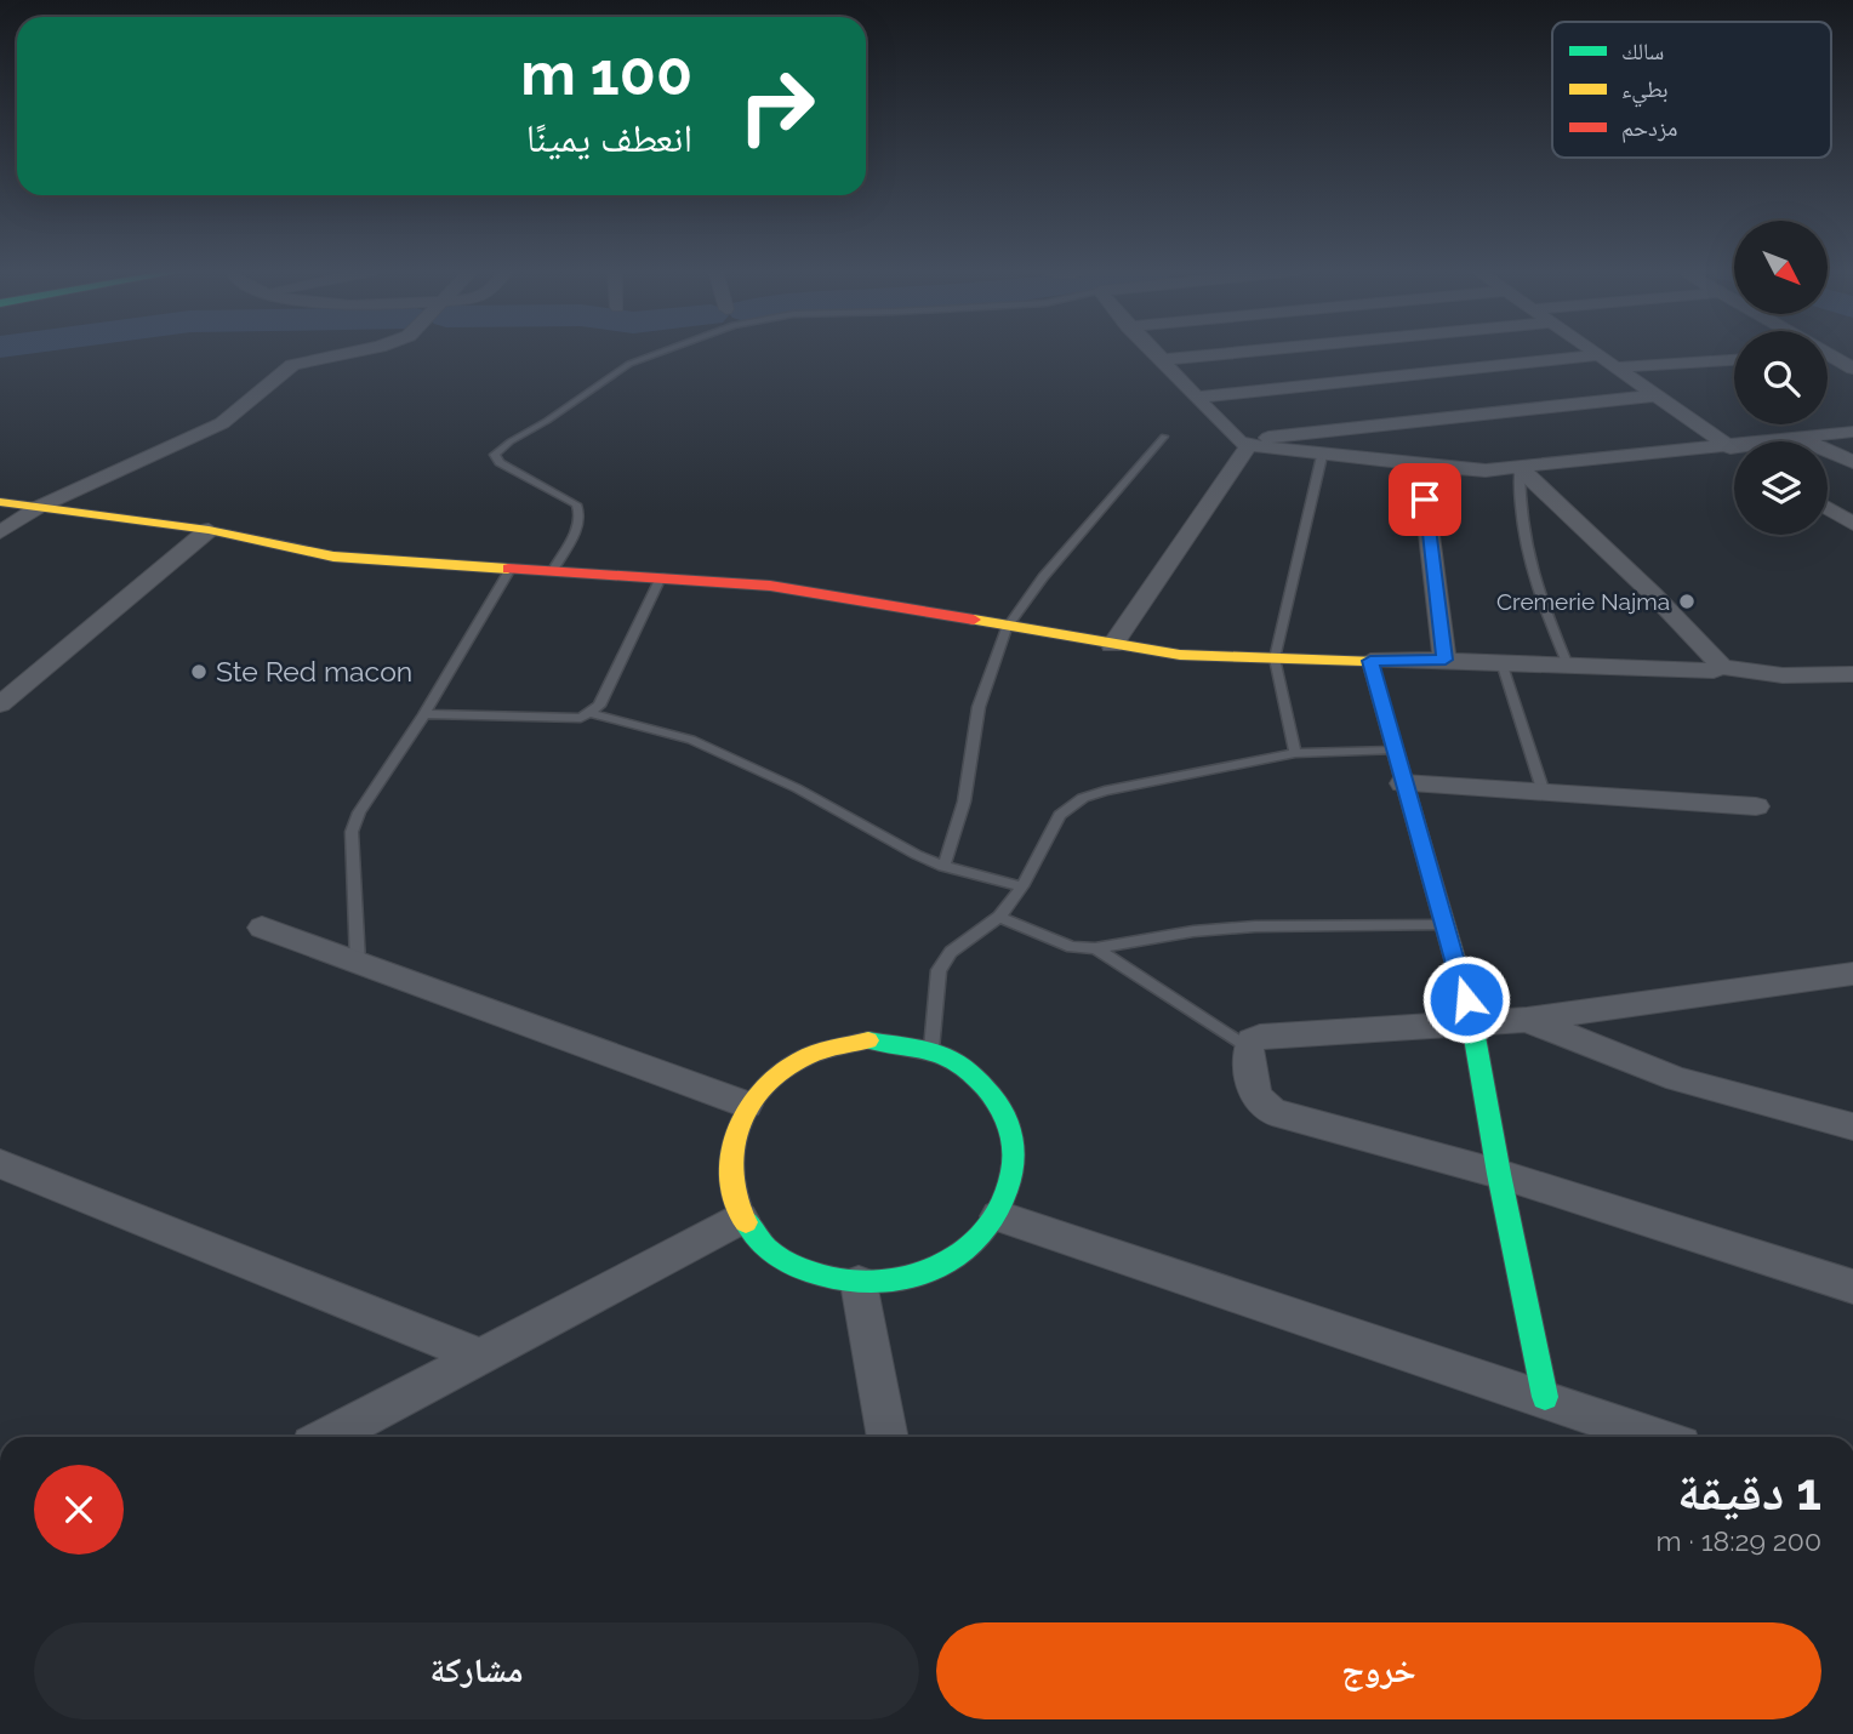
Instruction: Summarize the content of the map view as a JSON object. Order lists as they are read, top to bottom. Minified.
{"places":["Cremerie Najma","Ste Red macon"],"legend":["سالك","بطيء","مزدحم"],"north":"bottom right","page":{"turn":["100 m","انعطف يمينًا"],"heading":["1 دقيقة","200 m · 18:29"],"buttons":["خروج","مشاركة"]}}
